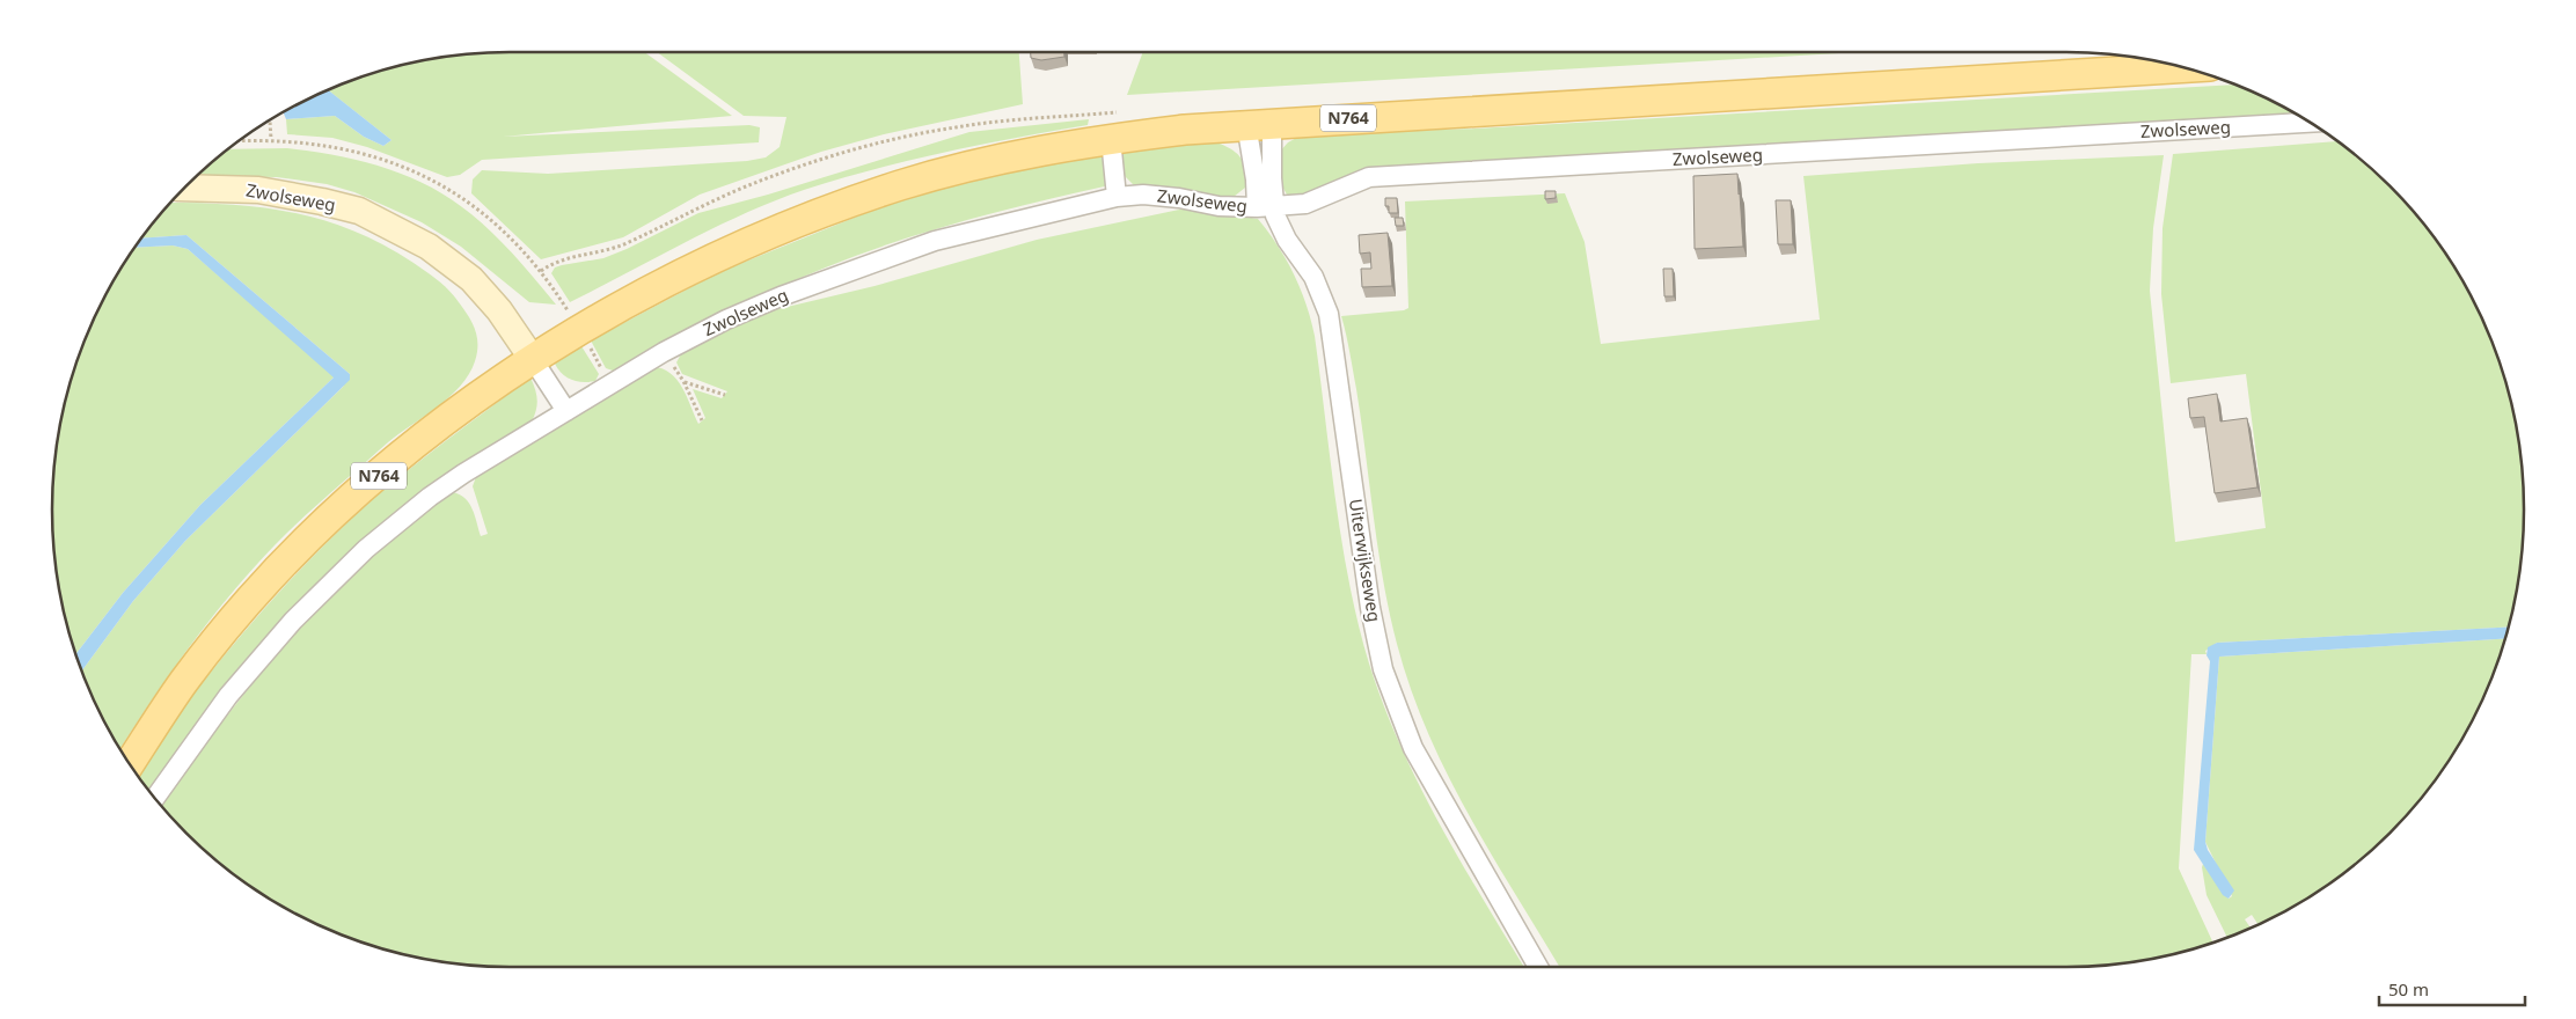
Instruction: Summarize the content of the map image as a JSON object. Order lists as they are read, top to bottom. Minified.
{"streets":{"main road":["N764","Zwolseweg"],"street":["Uiterwijkseweg"]},"crossings":[["N764","Zwolseweg"],["N764","Uiterwijkseweg"],["Zwolseweg","Uiterwijkseweg"]],"scale_bar":"50 m"}
